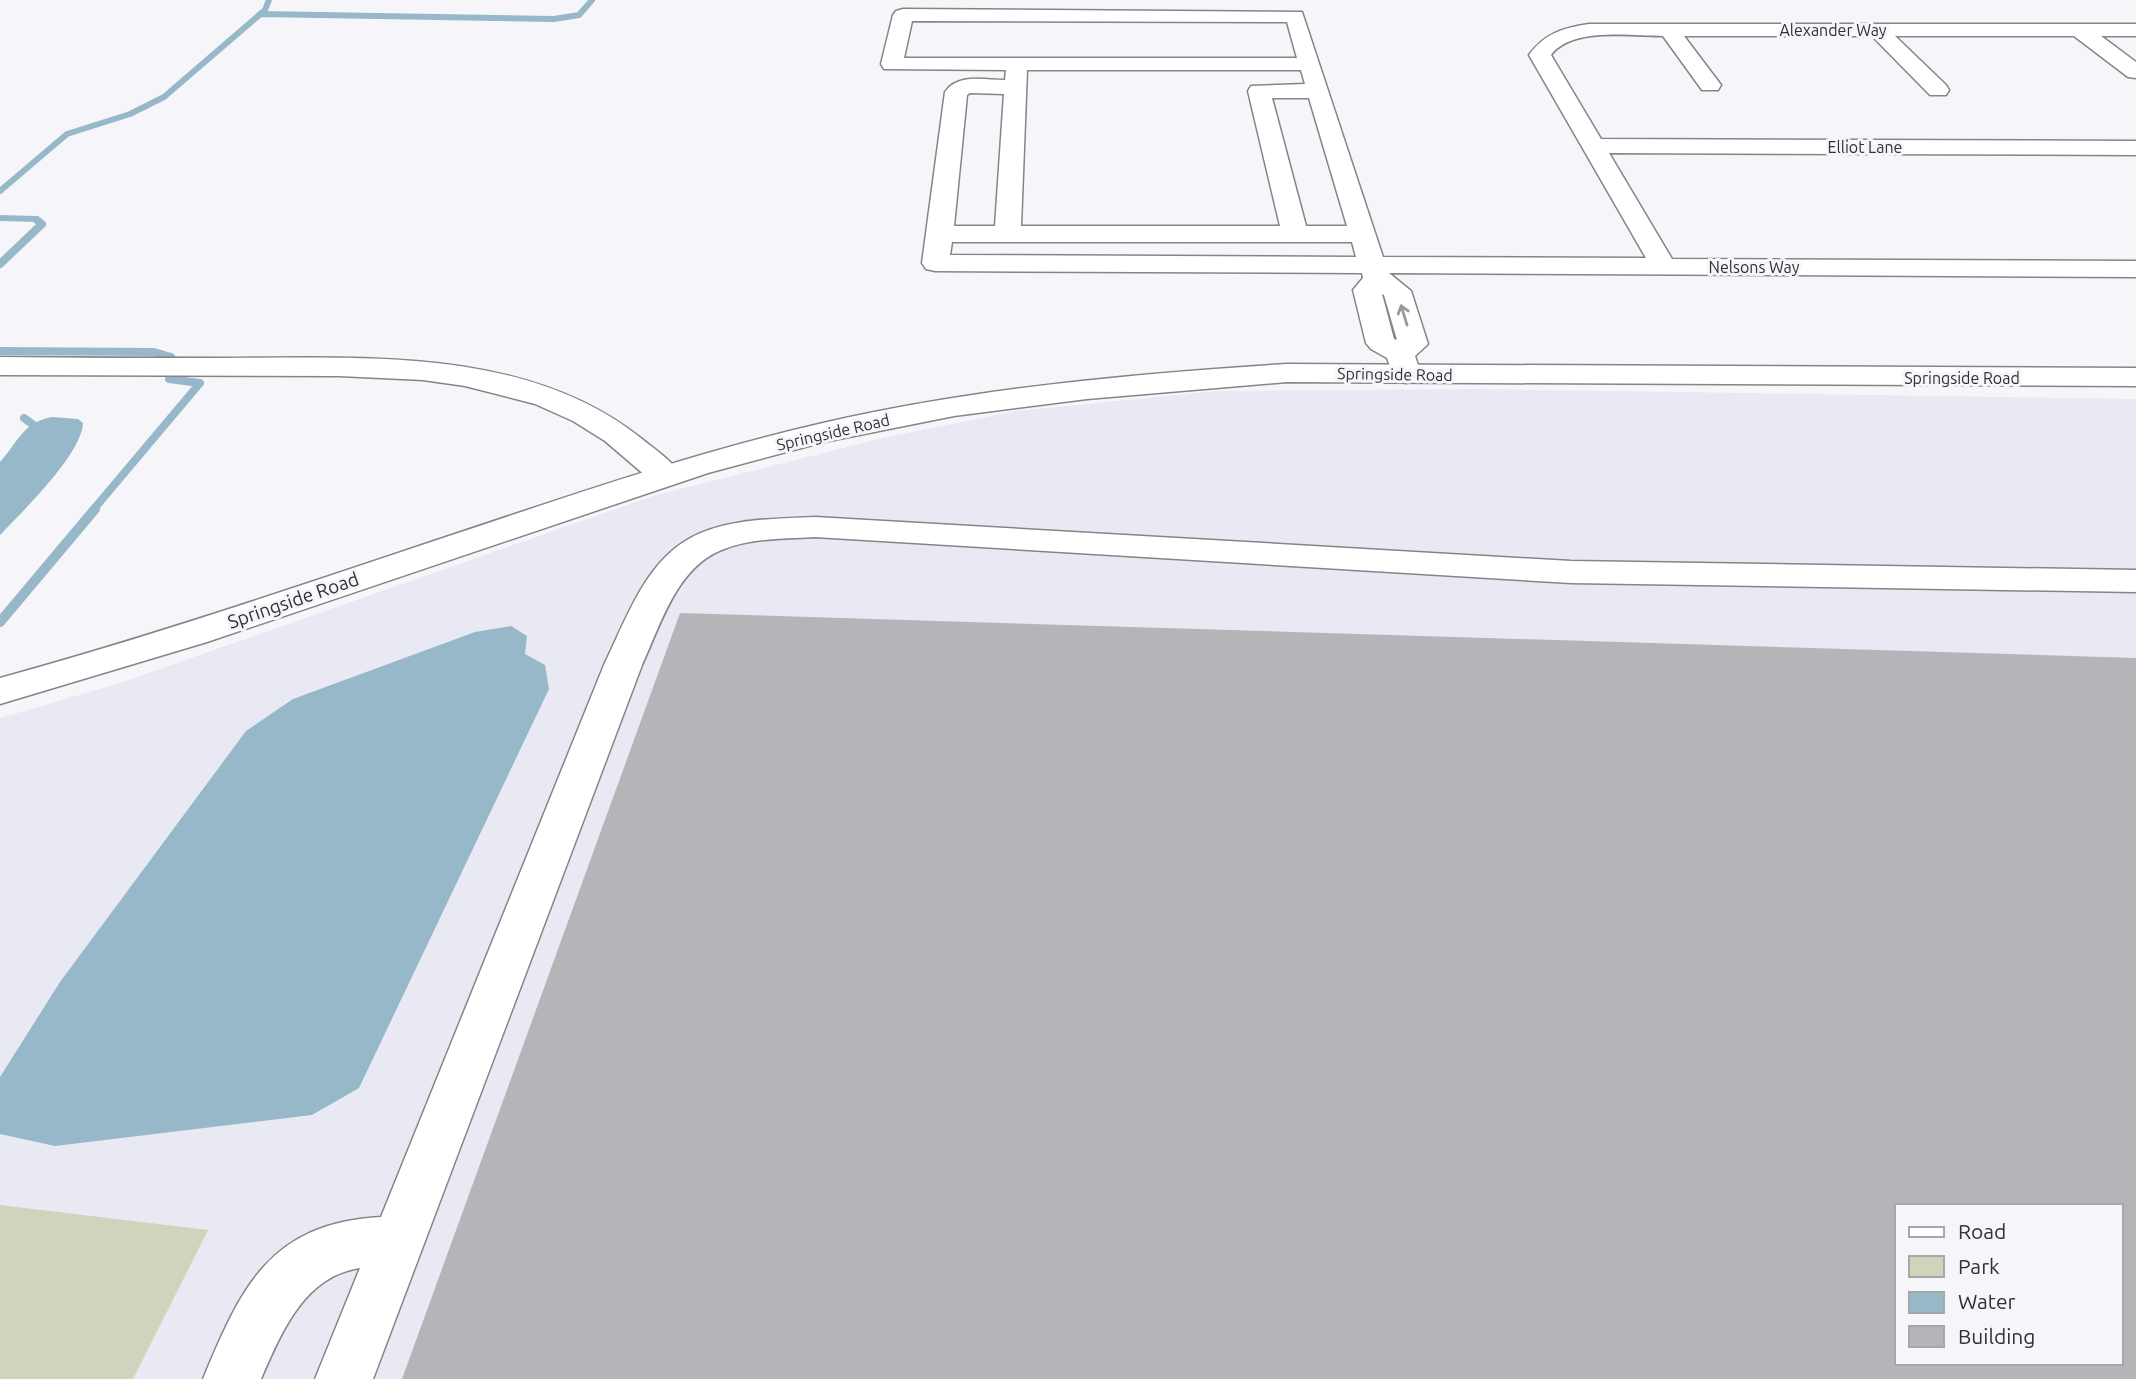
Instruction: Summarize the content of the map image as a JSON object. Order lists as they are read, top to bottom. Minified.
{"streets":{"street":["Alexander Way","Elliot Lane","Nelsons Way","Springside Road"]},"crossings":[["Alexander Way","Elliot Lane"]],"legend":["Road","Park","Water","Building"]}
